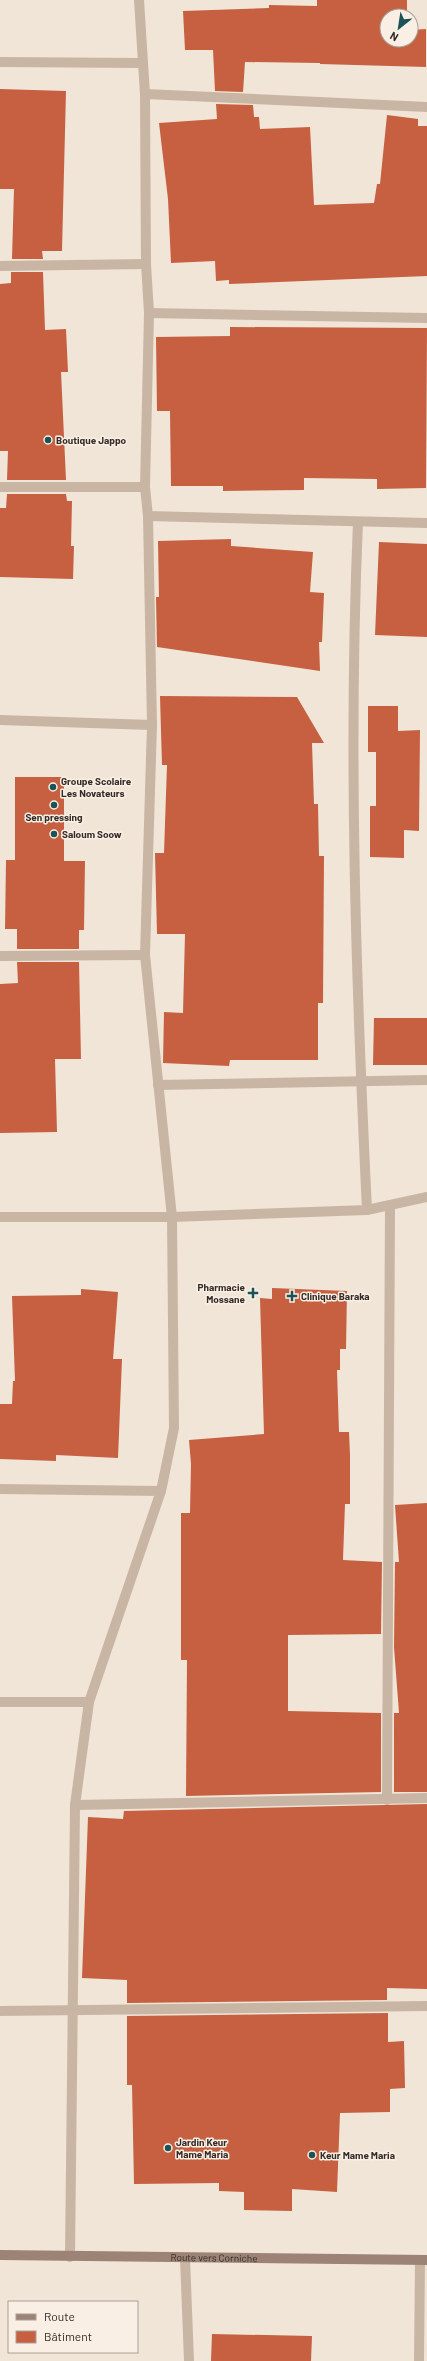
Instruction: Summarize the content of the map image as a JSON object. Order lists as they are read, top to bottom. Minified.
{"streets":{"main road":["Route vers Corniche"]},"places":{"other":["Boutique Jappo","Groupe Scolaire Les Novateurs","Sen pressing","Saloum Soow","Jardin Keur Mame Maria","Keur Mame Maria"],"health":["Pharmacie Mossane","Clinique Baraka"]},"legend":["Route","Bâtiment"],"north":"bottom left"}
